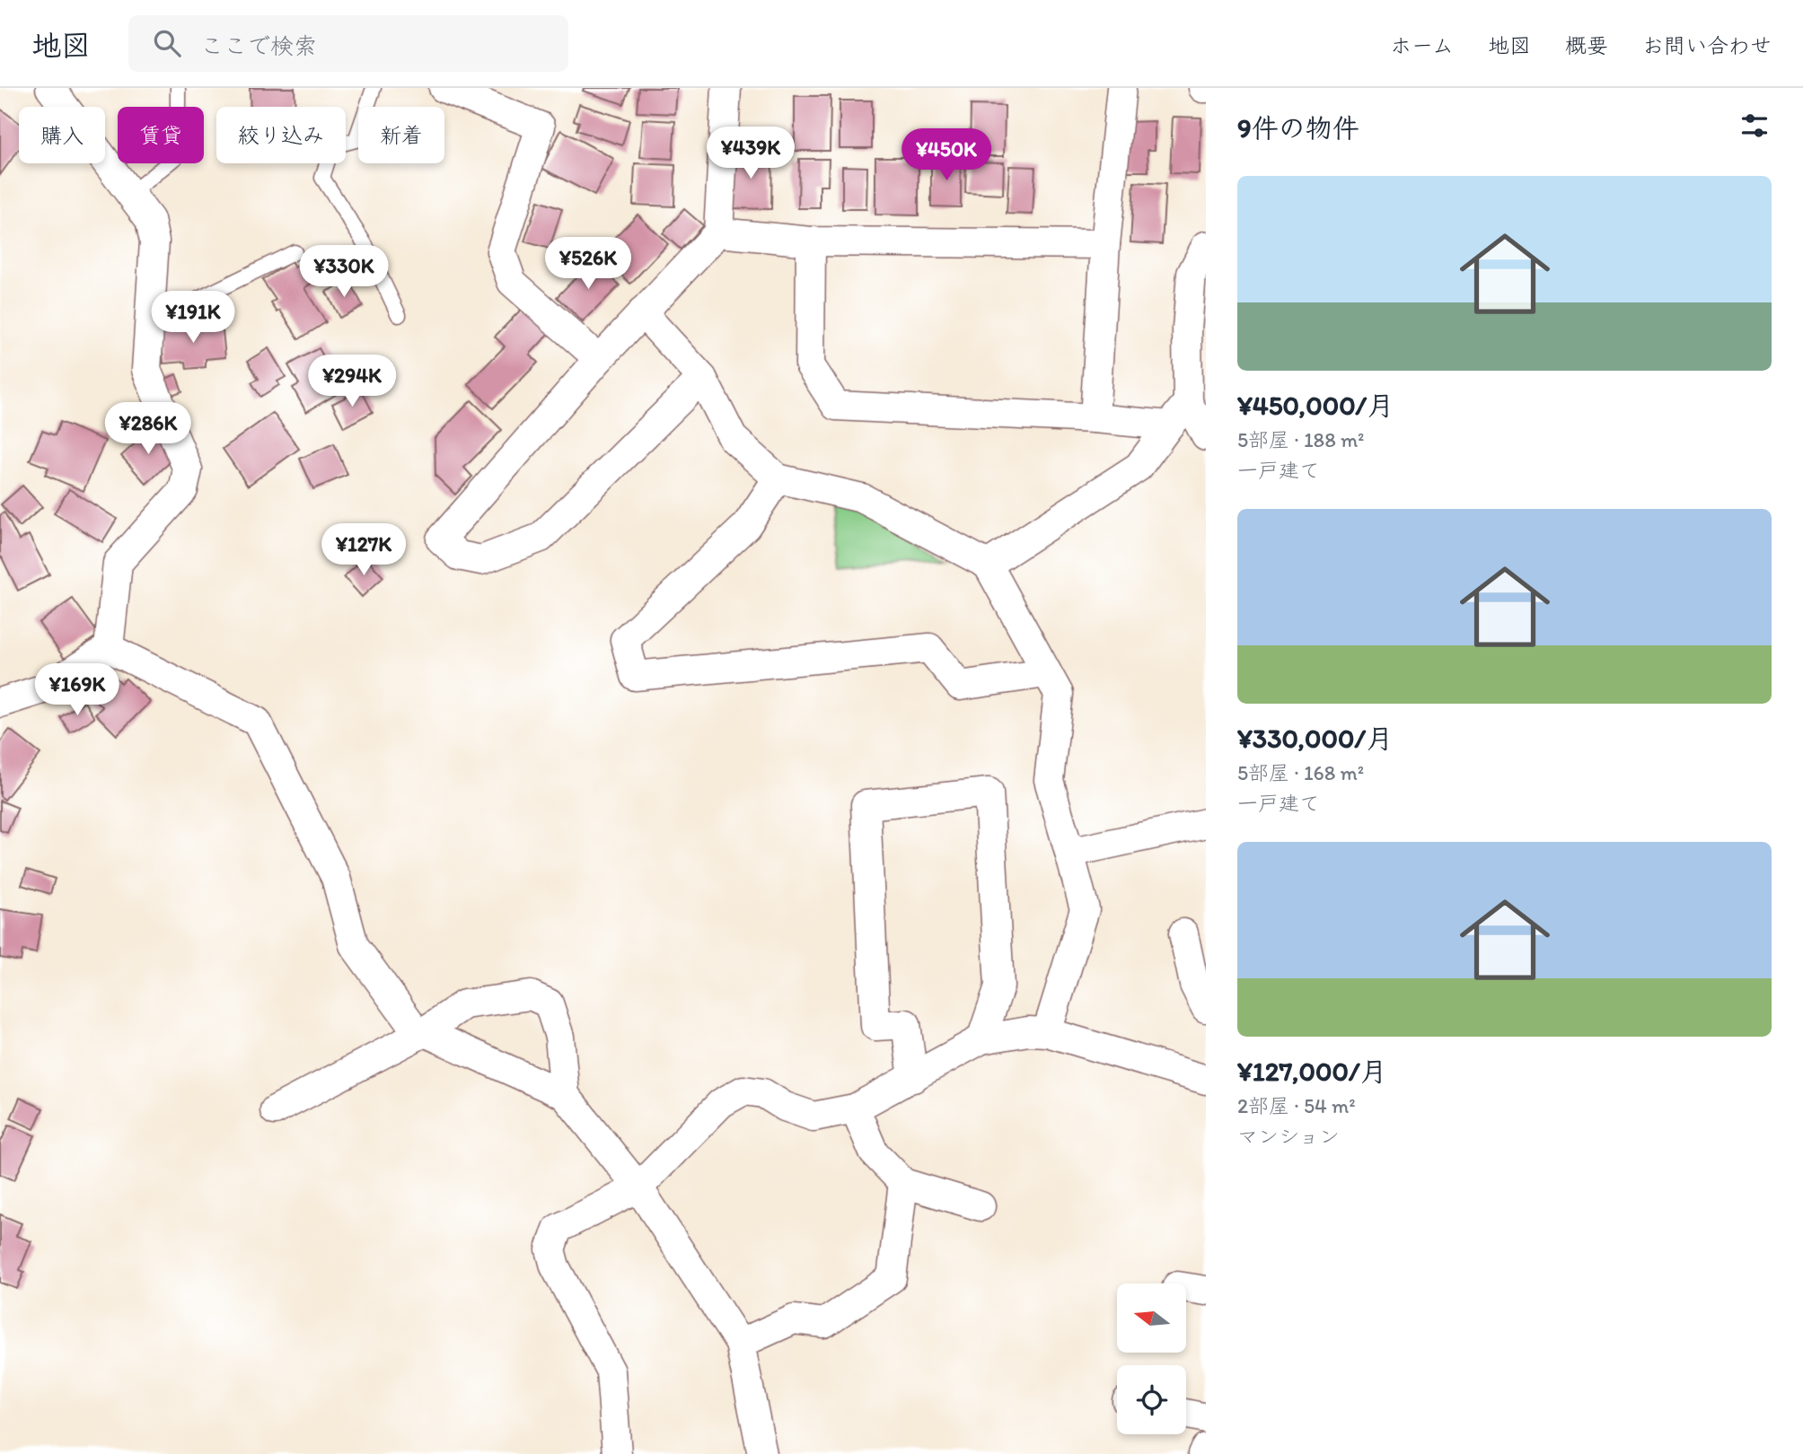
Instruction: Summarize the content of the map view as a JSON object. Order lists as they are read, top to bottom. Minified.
{"north":"left","page":{"header":"地図","search":"ここで検索","nav":["ホーム","地図","概要","お問い合わせ"],"heading":"9件の物件","chip":["購入","賃貸","絞り込み","新着"],"price":["¥439K","¥450K","¥526K","¥330K","¥191K","¥294K","¥286K","¥127K","¥169K"],"list":[{"name":"¥450,000/月","note":"5部屋 · 188 m² · 一戸建て"},{"name":"¥330,000/月","note":"5部屋 · 168 m² · 一戸建て"},{"name":"¥127,000/月","note":"2部屋 · 54 m² · マンション"}]}}
